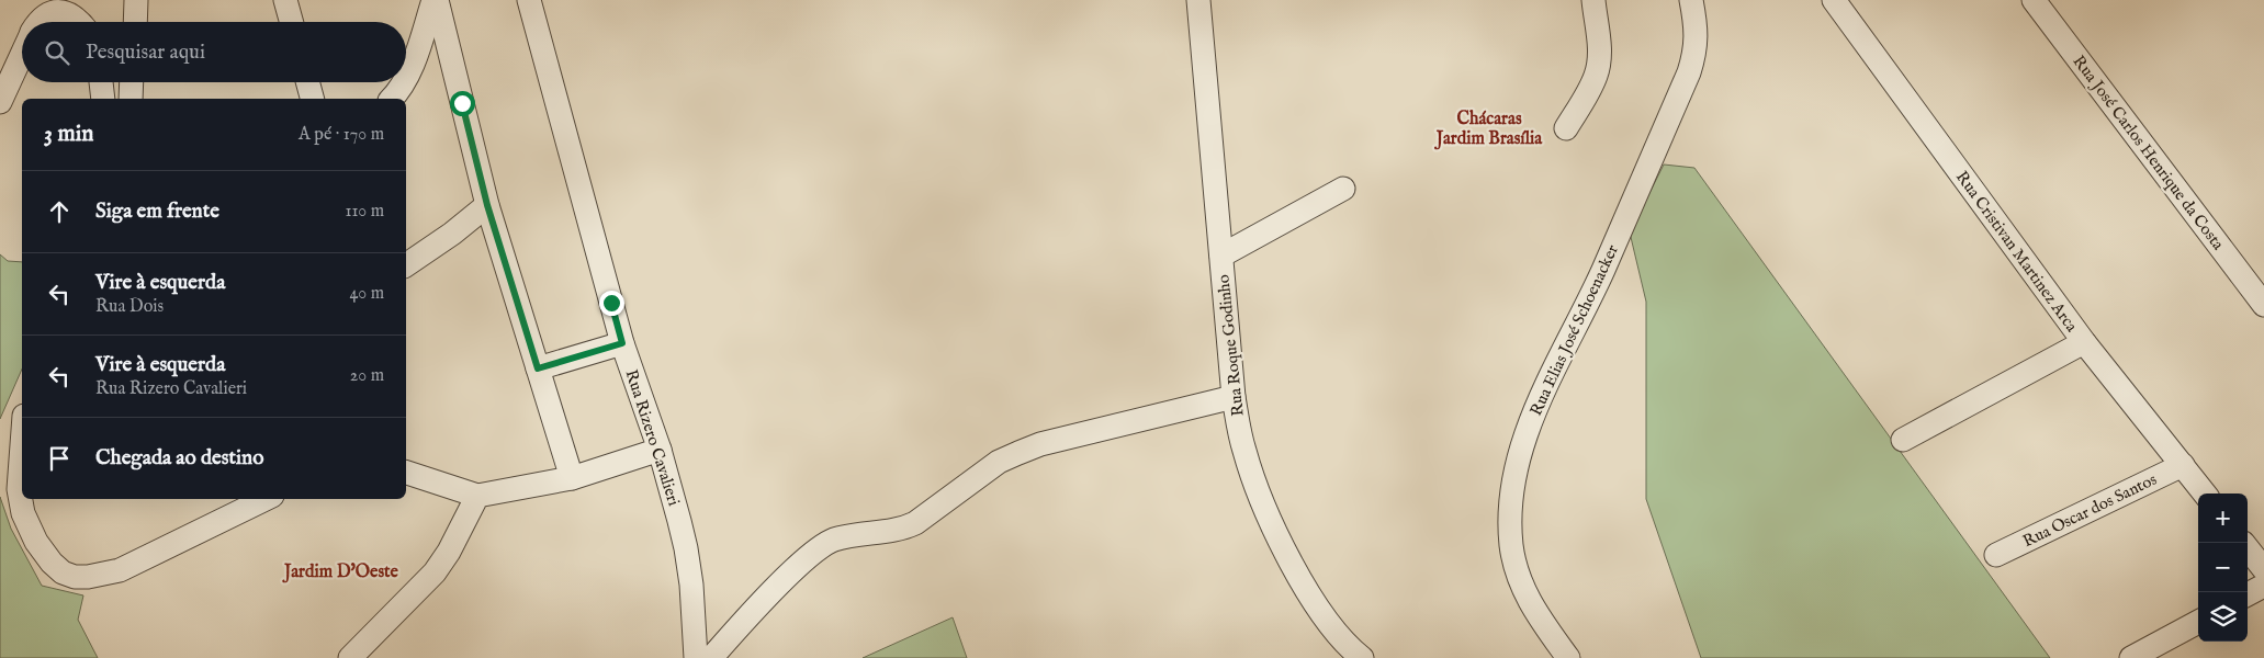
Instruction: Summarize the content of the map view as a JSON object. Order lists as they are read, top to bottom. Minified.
{"streets":{"street":["Rua José Carlos Henrique da Costa","Rua Cristivan Martinez Arca","Rua Elias José Schoenacker","Rua Roque Godinho","Rua Rizero Cavalieri","Rua Oscar dos Santos"]},"crossings":[["Rua Cristivan Martinez Arca","Rua Oscar dos Santos"]],"districts":["Chácaras Jardim Brasília","Jardim D'Oeste"],"page":{"search":"Pesquisar aqui","heading":["3 min","A pé · 170 m"],"list":[["Siga em frente","110 m"],["Vire à esquerda","Rua Dois","40 m"],["Vire à esquerda","Rua Rizero Cavalieri","20 m"],"Chegada ao destino"],"map_buttons":["+","−"]}}
